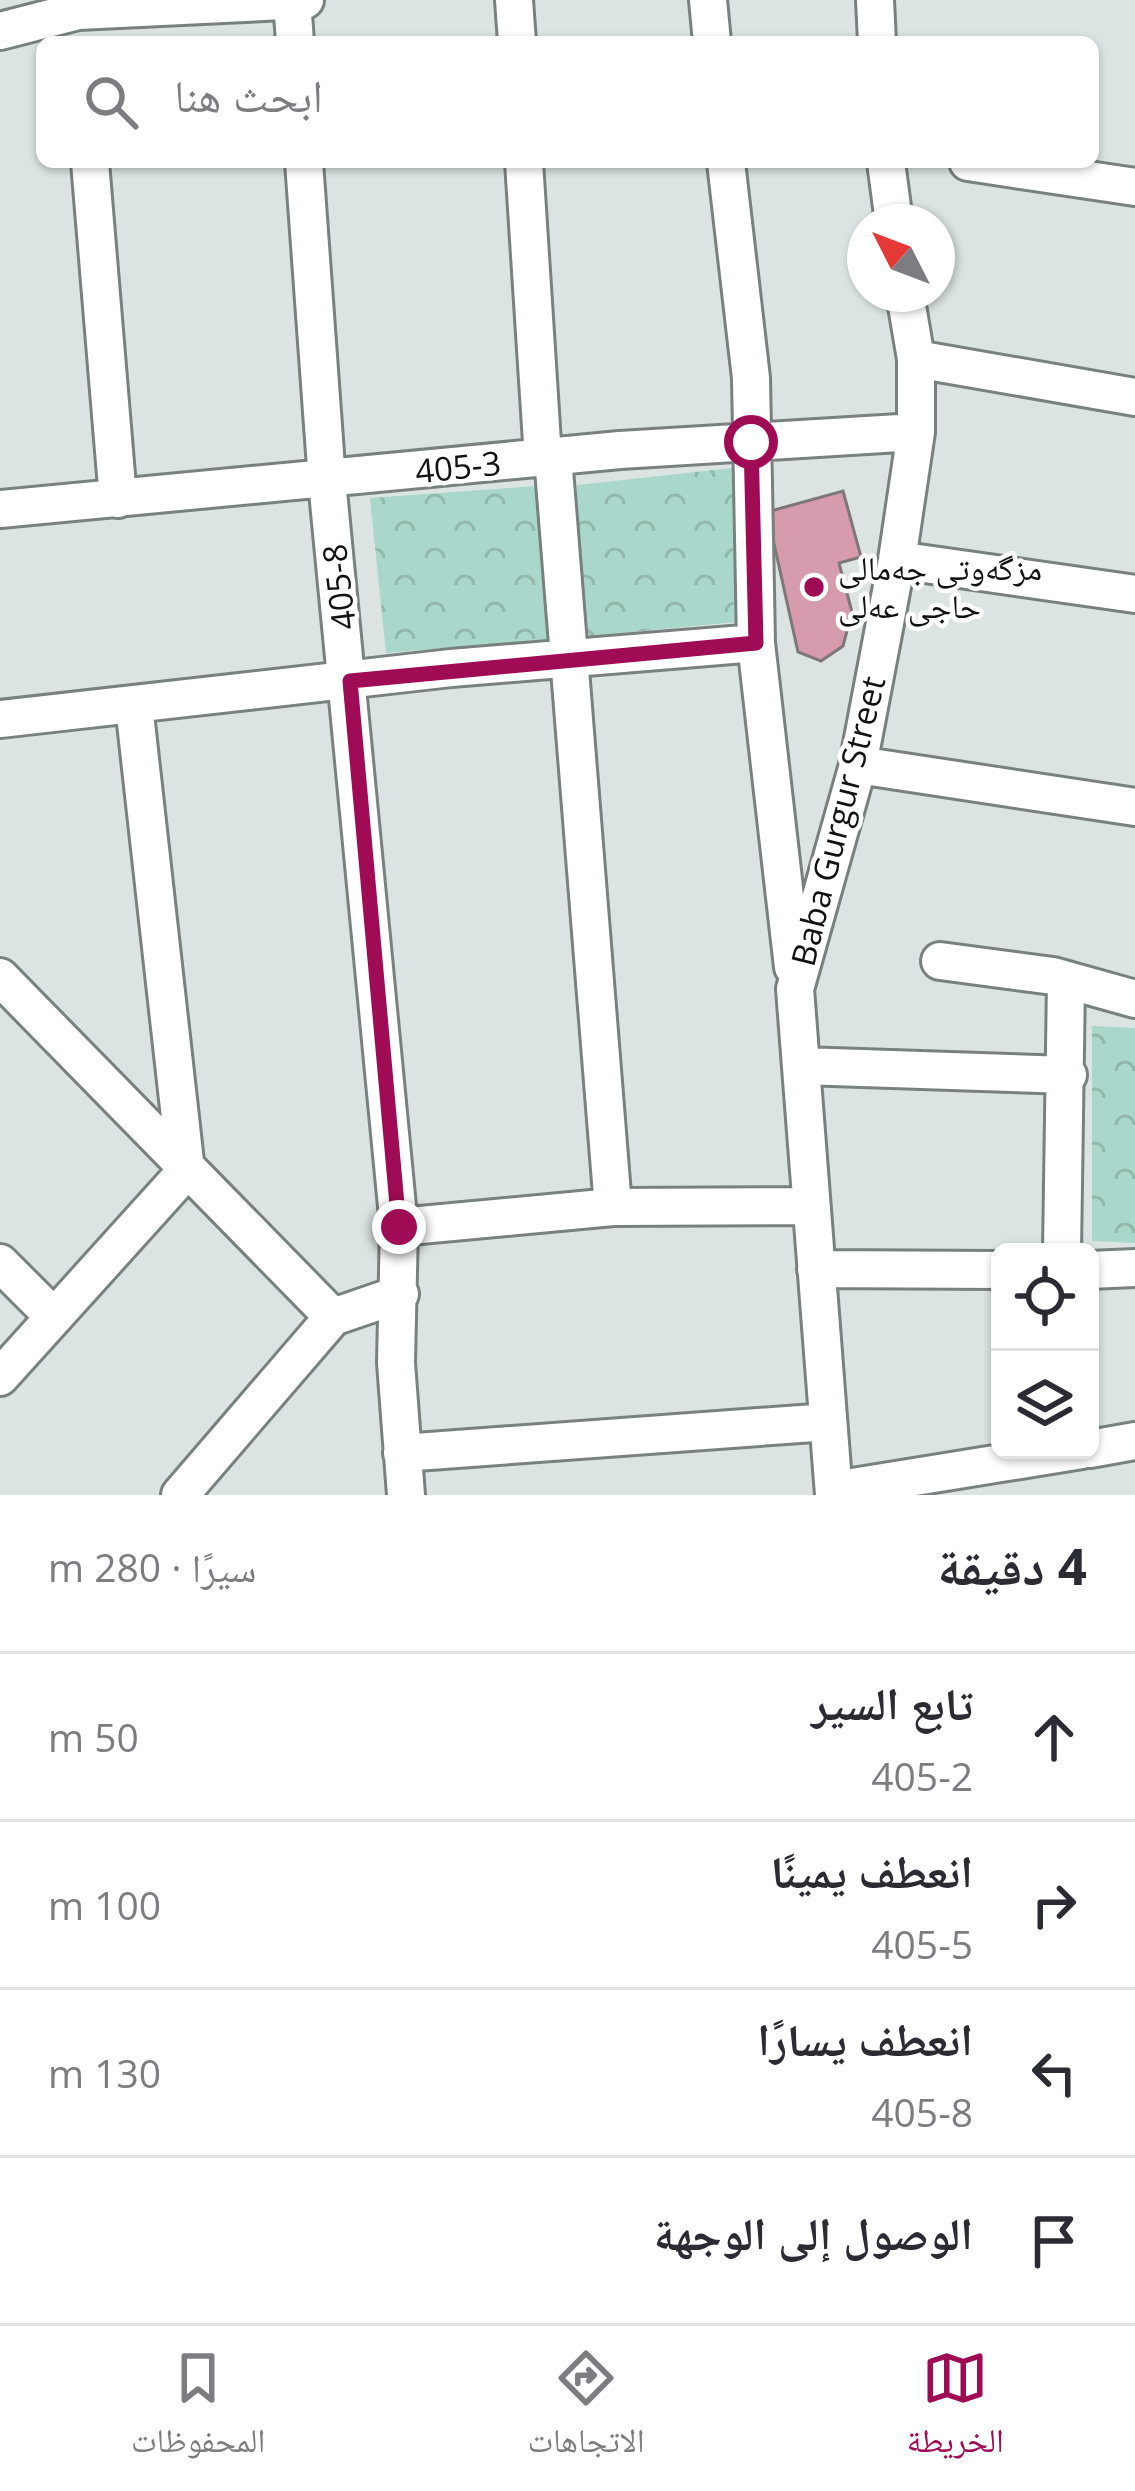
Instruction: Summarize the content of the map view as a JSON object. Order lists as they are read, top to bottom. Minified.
{"streets":{"street":["405-3","405-8","Baba Gurgur Street"]},"crossings":[["405-3","405-8"],["405-3","Baba Gurgur Street"]],"places":["مزگەوتی جەمالی حاجی عەلی"],"north":"top left","page":{"search":"ابحث هنا","heading":["4 دقيقة","سيرًا · 280 m"],"list":[["تابع السير","405-2","50 m"],["انعطف يمينًا","405-5","100 m"],["انعطف يسارًا","405-8","130 m"],"الوصول إلى الوجهة"],"nav":["الخريطة","الاتجاهات","المحفوظات"]}}
